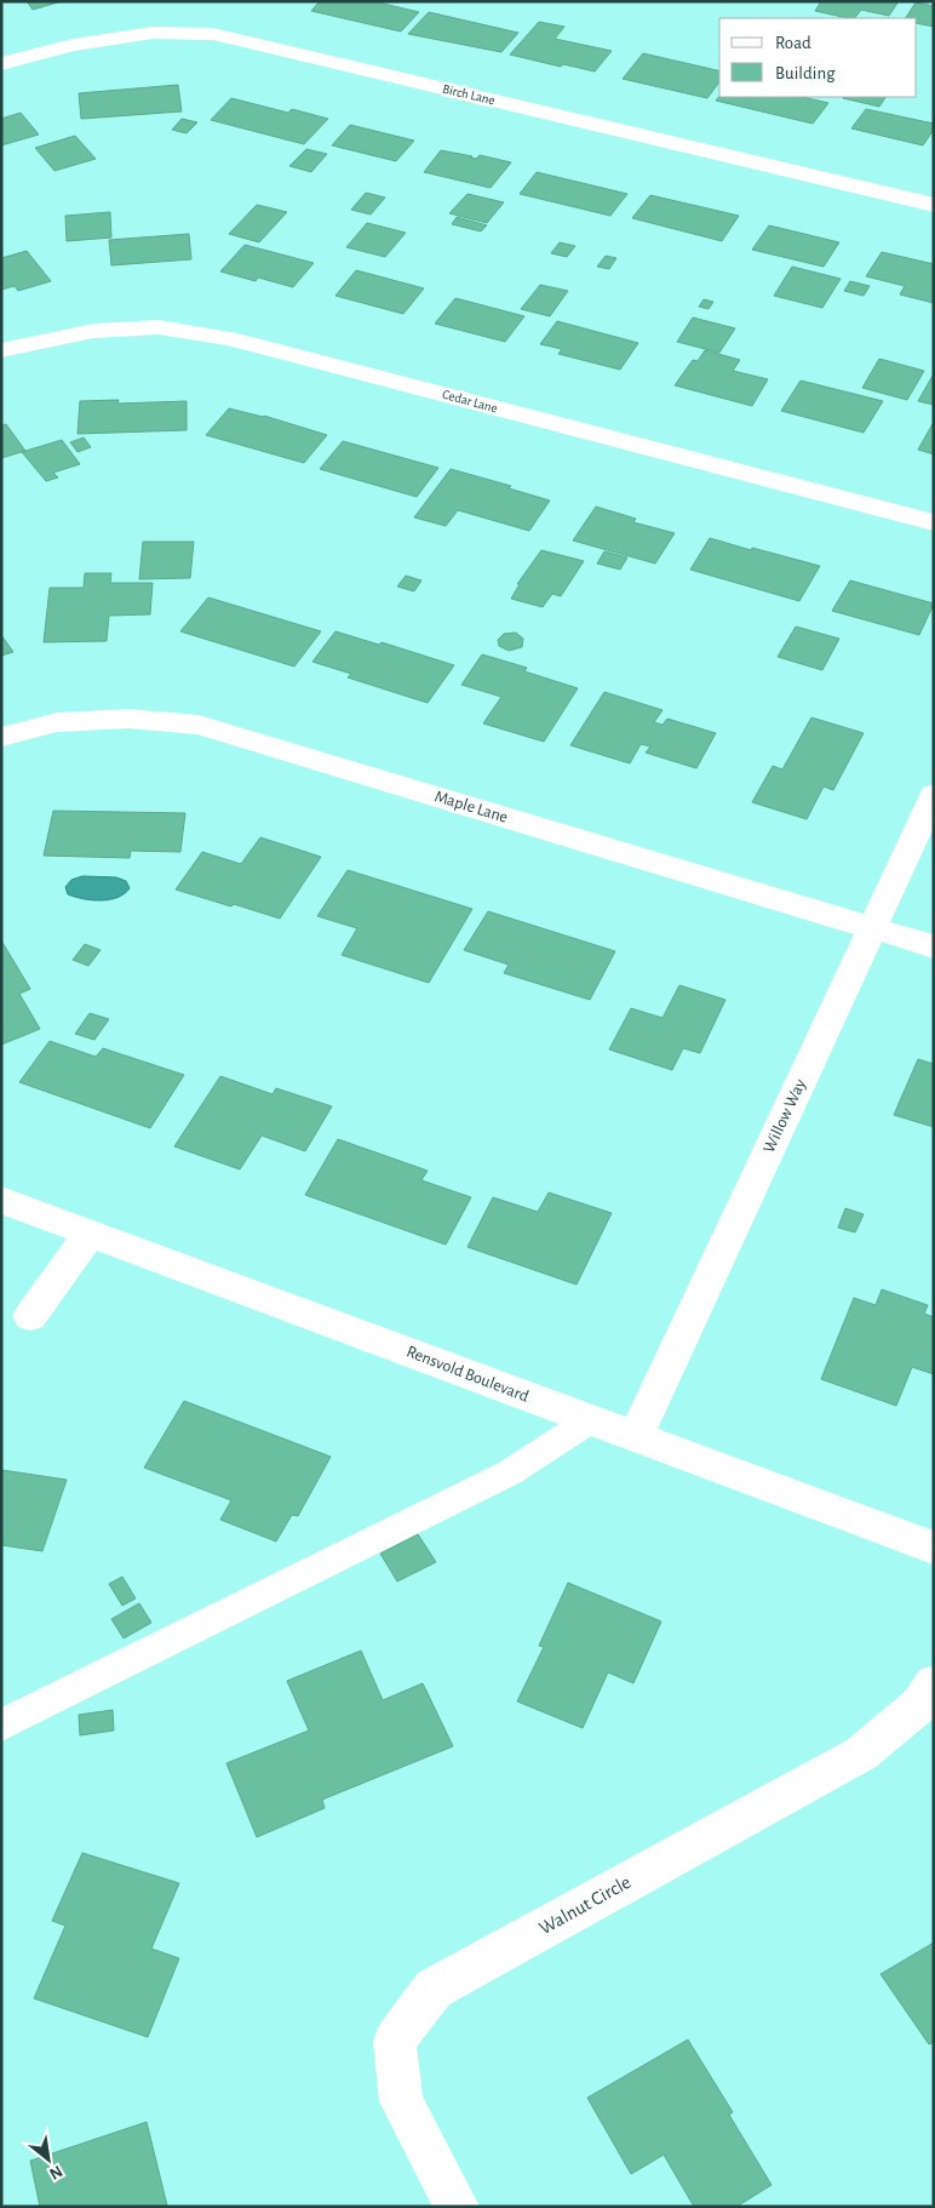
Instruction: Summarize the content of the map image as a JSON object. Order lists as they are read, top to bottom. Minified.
{"streets":{"street":["Birch Lane","Cedar Lane","Maple Lane","Willow Way","Rensvold Boulevard","Walnut Circle"]},"crossings":[["Maple Lane","Willow Way"],["Willow Way","Rensvold Boulevard"]],"legend":["Road","Building"],"north":"bottom right"}
